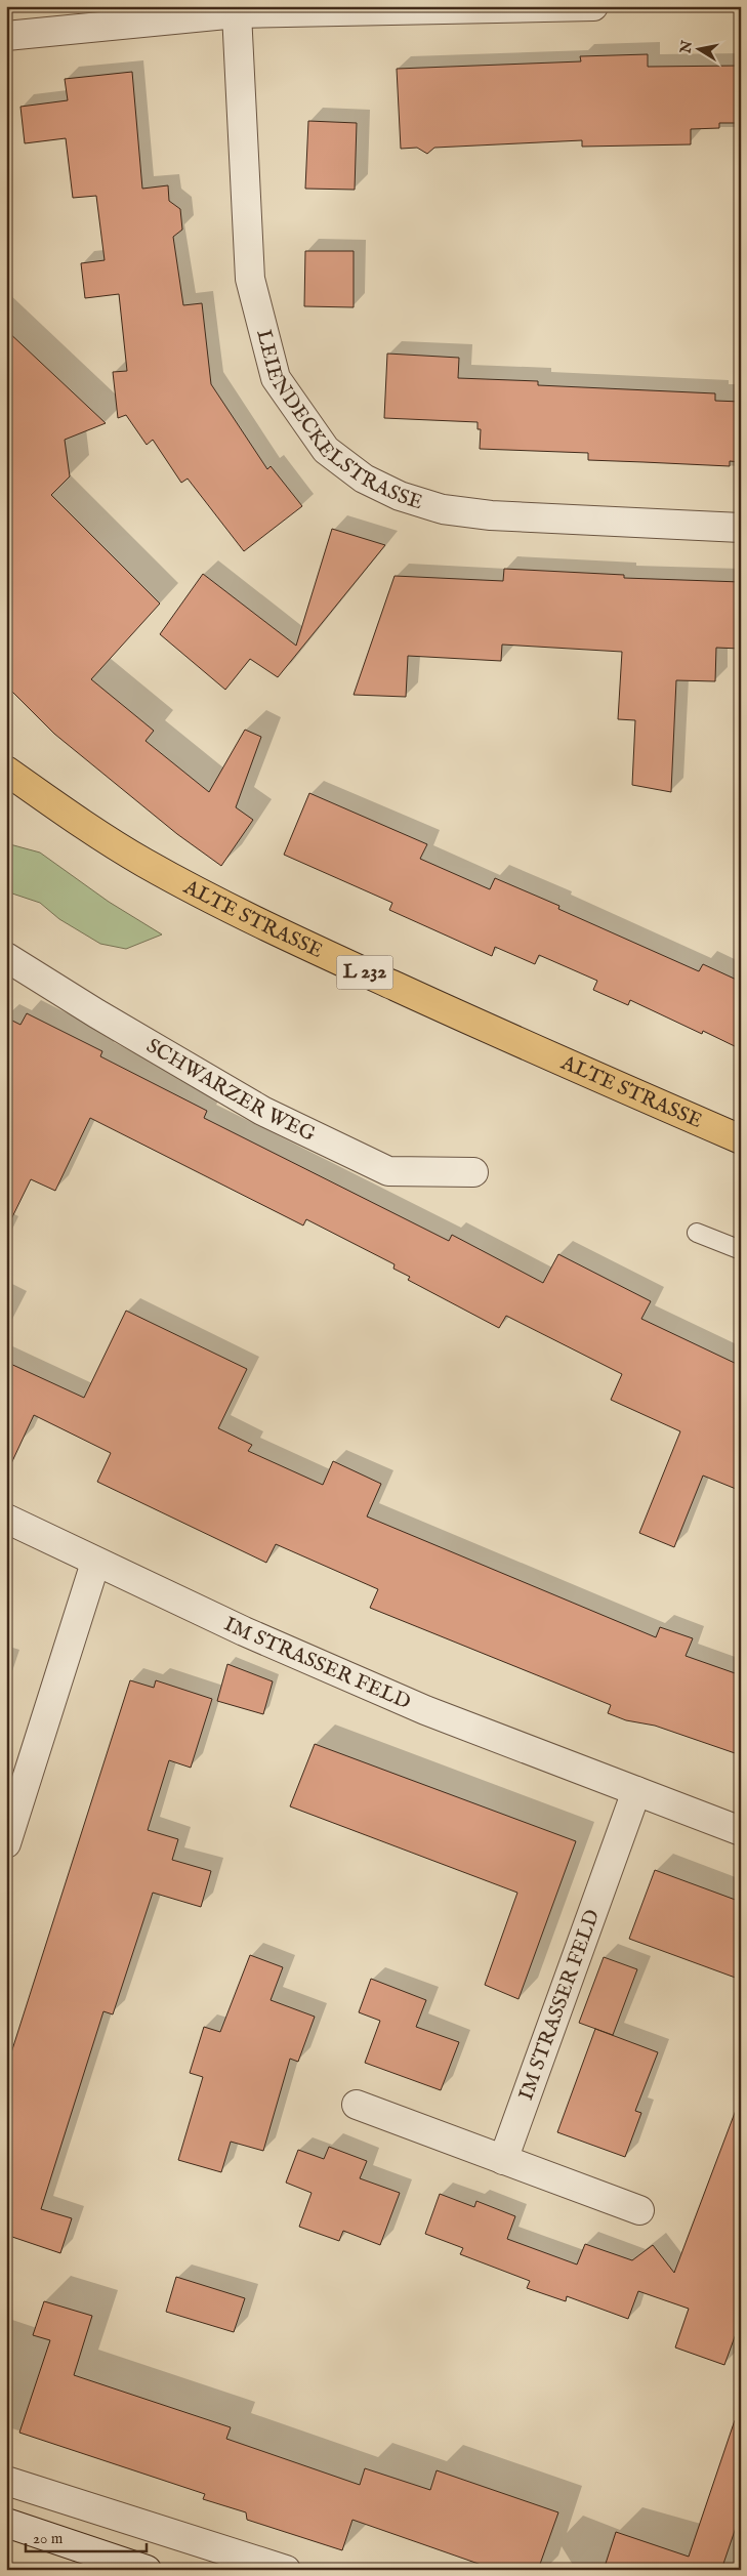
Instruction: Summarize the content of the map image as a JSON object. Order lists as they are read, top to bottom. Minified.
{"streets":{"main road":["ALTE STRASSE","L 232"],"street":["LEIENDECKELSTRASSE","SCHWARZER WEG","IM STRASSER FELD"]},"scale_bar":"20 m","north":"left"}
